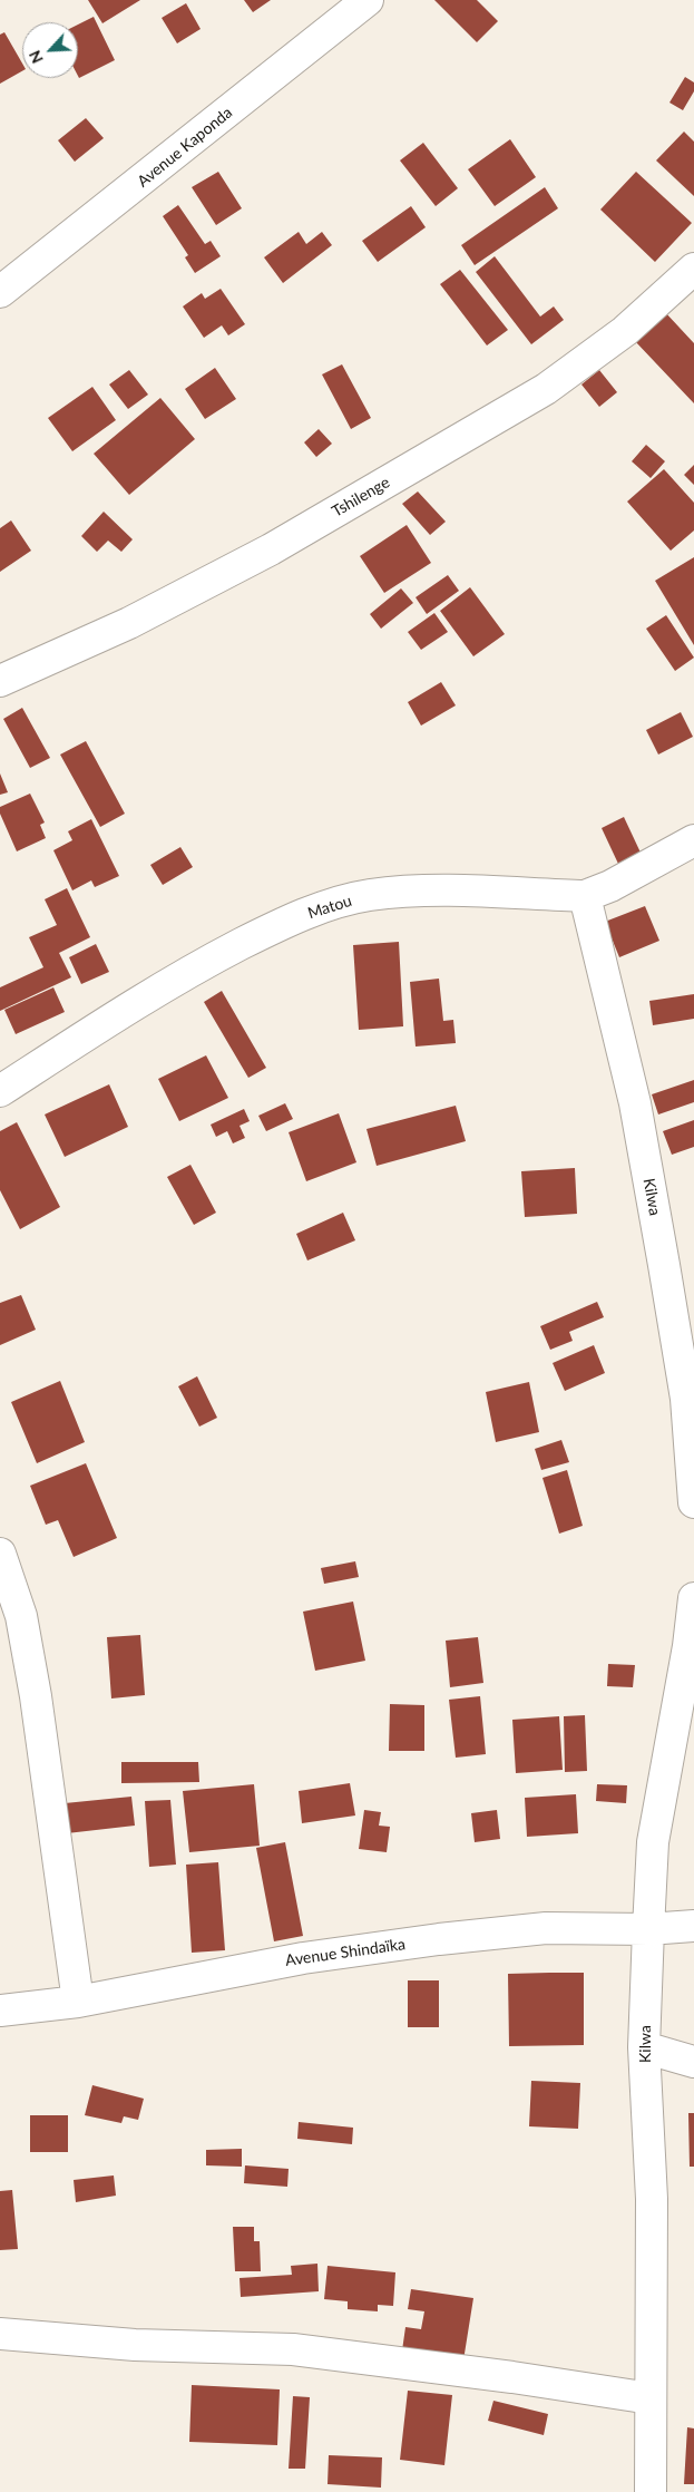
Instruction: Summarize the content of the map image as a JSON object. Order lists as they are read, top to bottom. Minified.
{"streets":{"street":["Avenue Kaponda","Tshilenge","Matou","Kilwa","Avenue Shindaïka"]},"crossings":[["Matou","Kilwa"],["Kilwa","Avenue Shindaïka"]],"north":"bottom left"}
